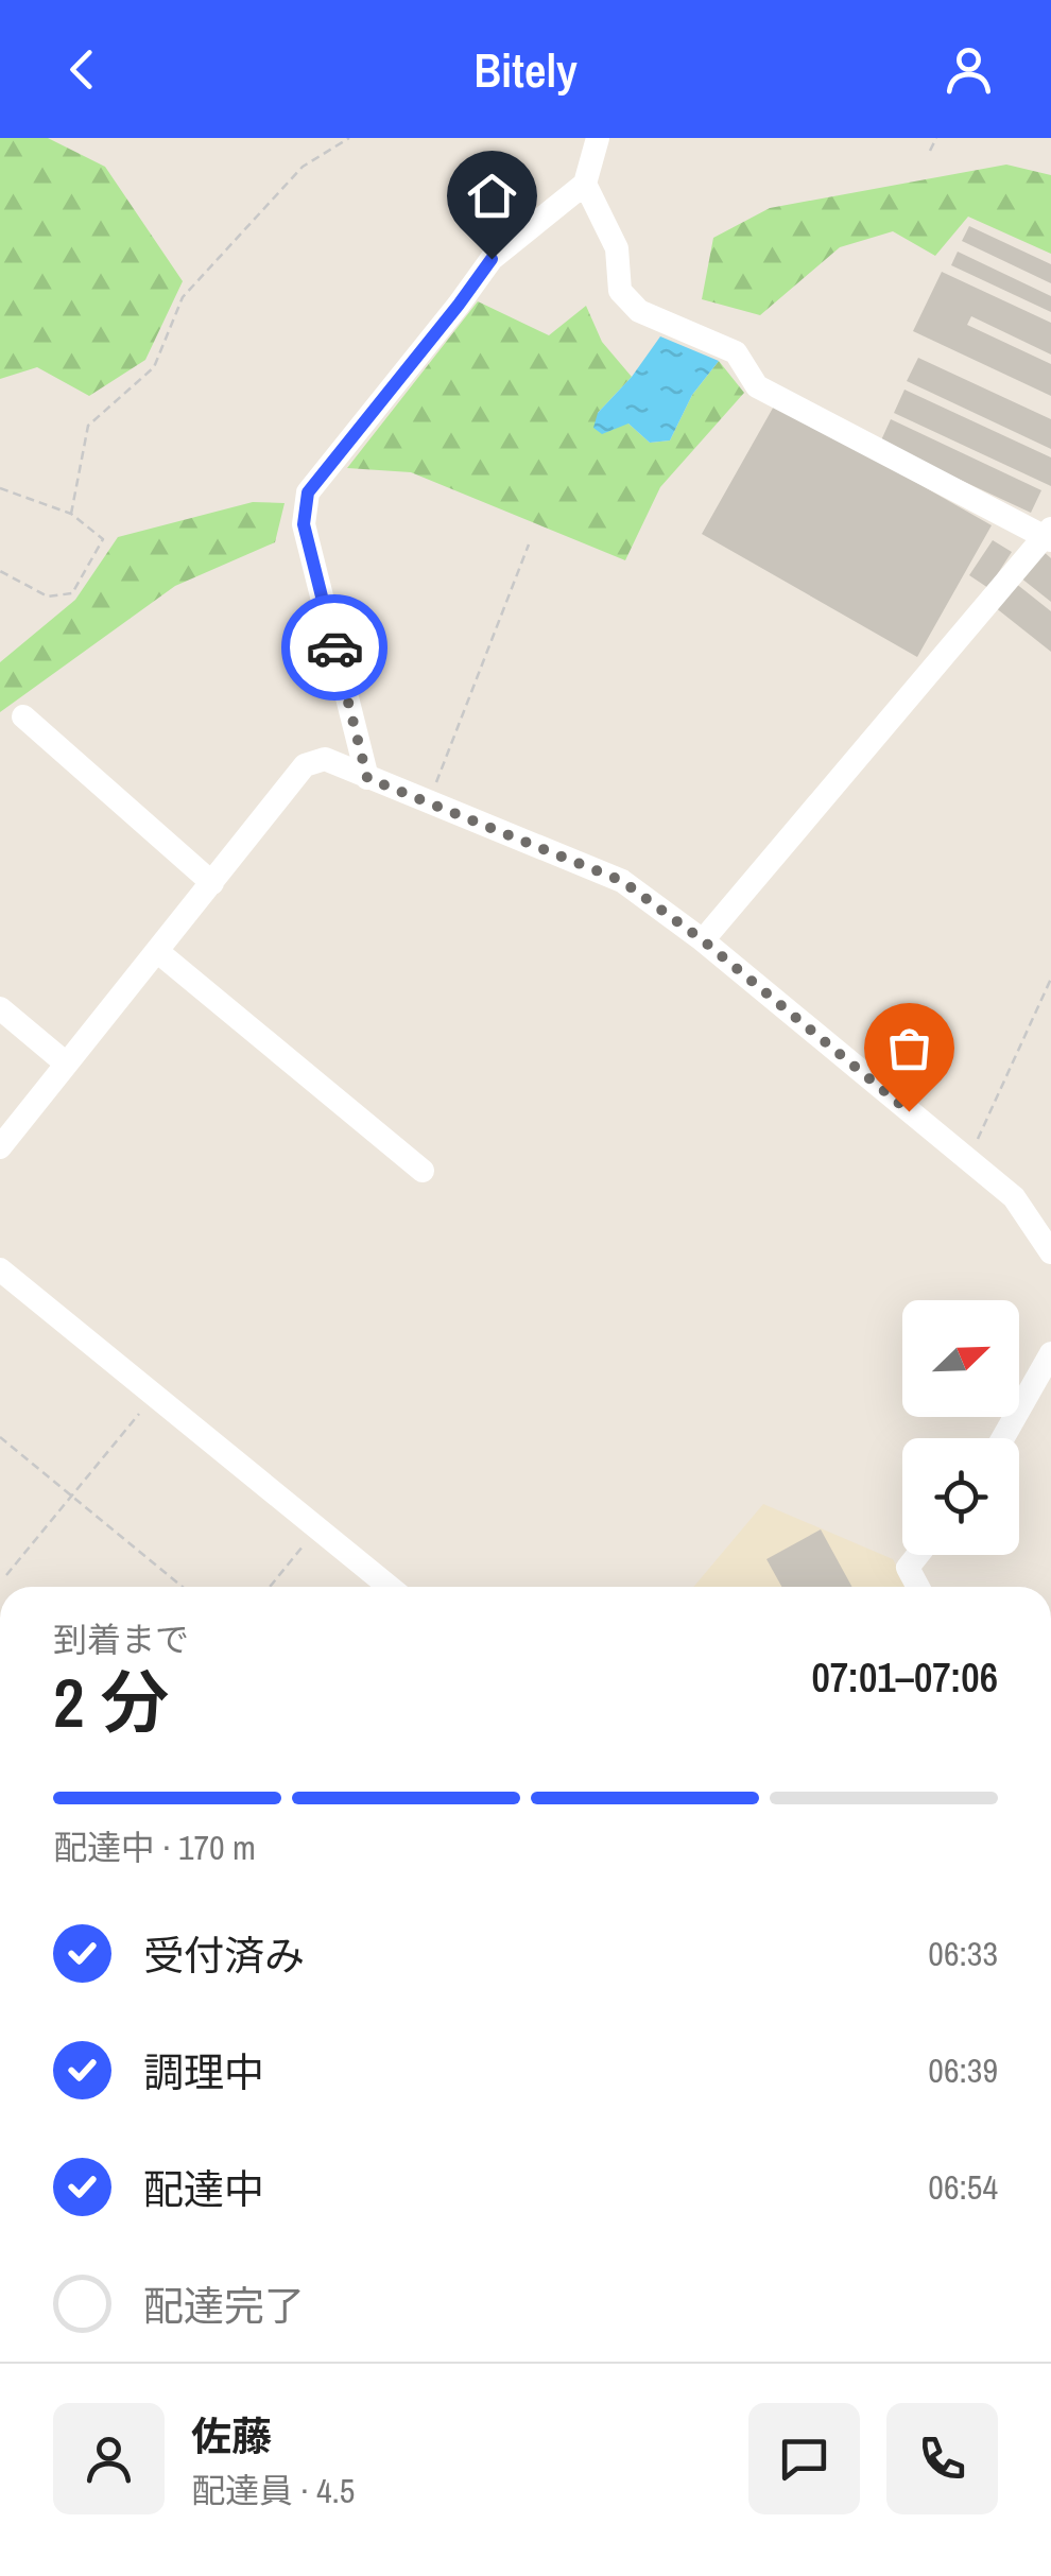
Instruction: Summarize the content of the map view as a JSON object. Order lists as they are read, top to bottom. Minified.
{"north":"top right","page":{"header":"Bitely","heading":["2 分","到着まで","07:01–07:06"],"panel":["佐藤","配達員 · 4.5"],"bar":"配達中 · 170 m","list":[["受付済み","06:33"],["調理中","06:39"],["配達中","06:54"],"配達完了"]}}
